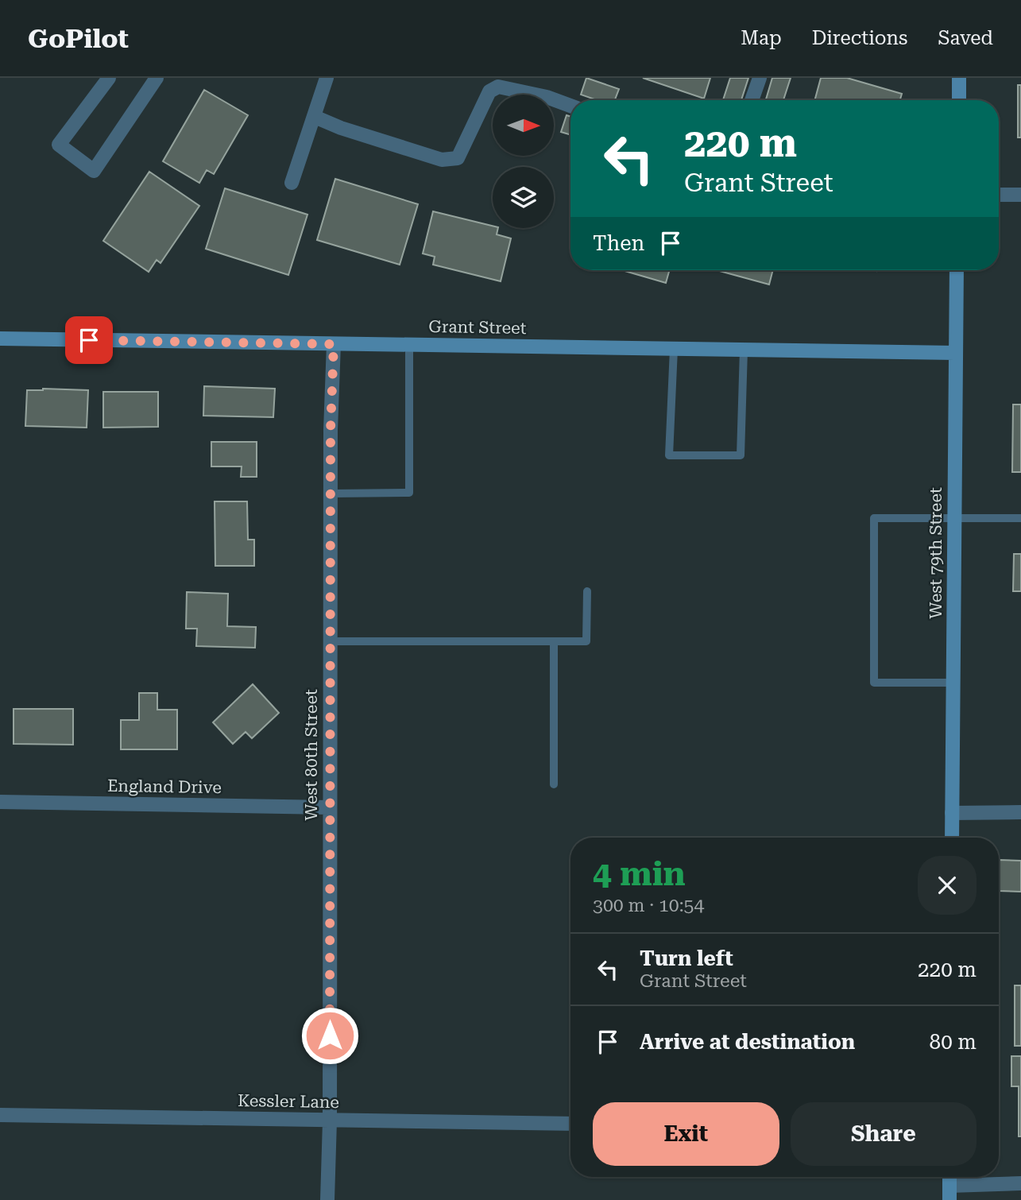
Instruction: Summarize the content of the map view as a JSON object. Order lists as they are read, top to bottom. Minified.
{"streets":{"street":["Grant Street","West 79th Street","West 80th Street","England Drive","Kessler Lane"]},"crossings":[["Grant Street","West 79th Street"],["Grant Street","West 80th Street"],["West 80th Street","England Drive"],["West 80th Street","Kessler Lane"]],"north":"right","page":{"header":"GoPilot","nav":["Map","Directions","Saved"],"turn":["220 m","Grant Street"],"then":"Then","heading":["4 min","300 m · 10:54"],"list":[{"name":"Turn left","note":"Grant Street","value":"220 m"},{"name":"Arrive at destination","value":"80 m"}],"buttons":["Exit","Share"]}}
